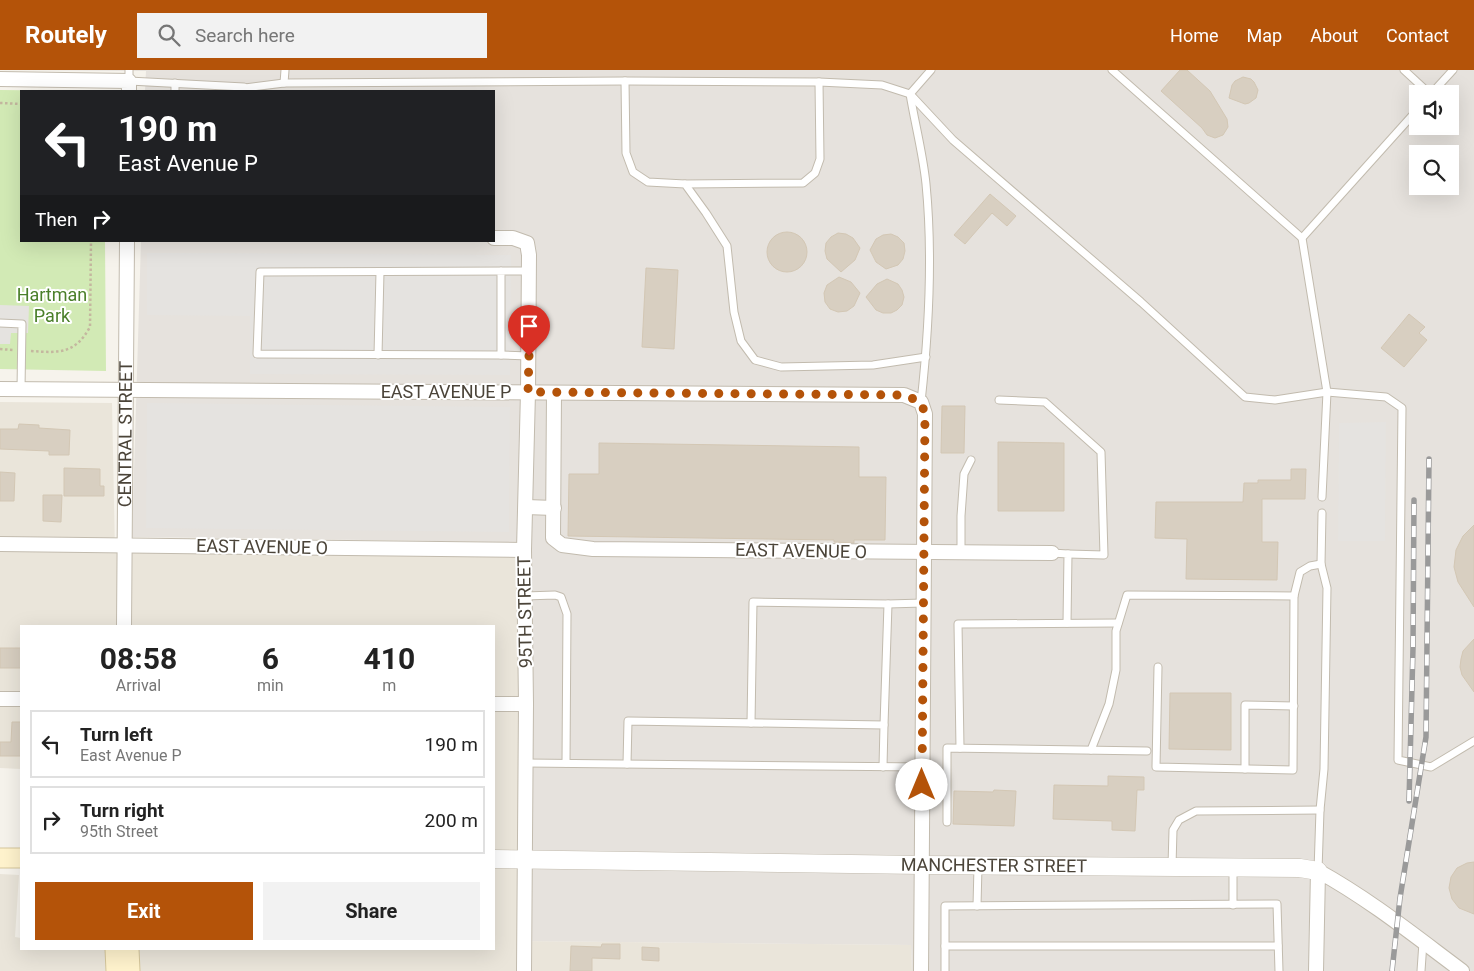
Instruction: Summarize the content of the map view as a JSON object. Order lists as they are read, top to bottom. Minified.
{"streets":{"street":["EAST AVENUE P","CENTRAL STREET","EAST AVENUE O","95TH STREET","MANCHESTER STREET"]},"crossings":[["EAST AVENUE P","CENTRAL STREET"],["EAST AVENUE P","95TH STREET"],["CENTRAL STREET","EAST AVENUE O"],["EAST AVENUE O","95TH STREET"],["95TH STREET","MANCHESTER STREET"]],"parks":["Hartman Park"],"page":{"header":"Routely","search":"Search here","nav":["Home","Map","About","Contact"],"turn":["190 m","East Avenue P"],"then":"Then","eta":["08:58","Arrival","6","min","410","m"],"list":[{"name":"Turn left","note":"East Avenue P","value":"190 m"},{"name":"Turn right","note":"95th Street","value":"200 m"}],"buttons":["Exit","Share"]}}
